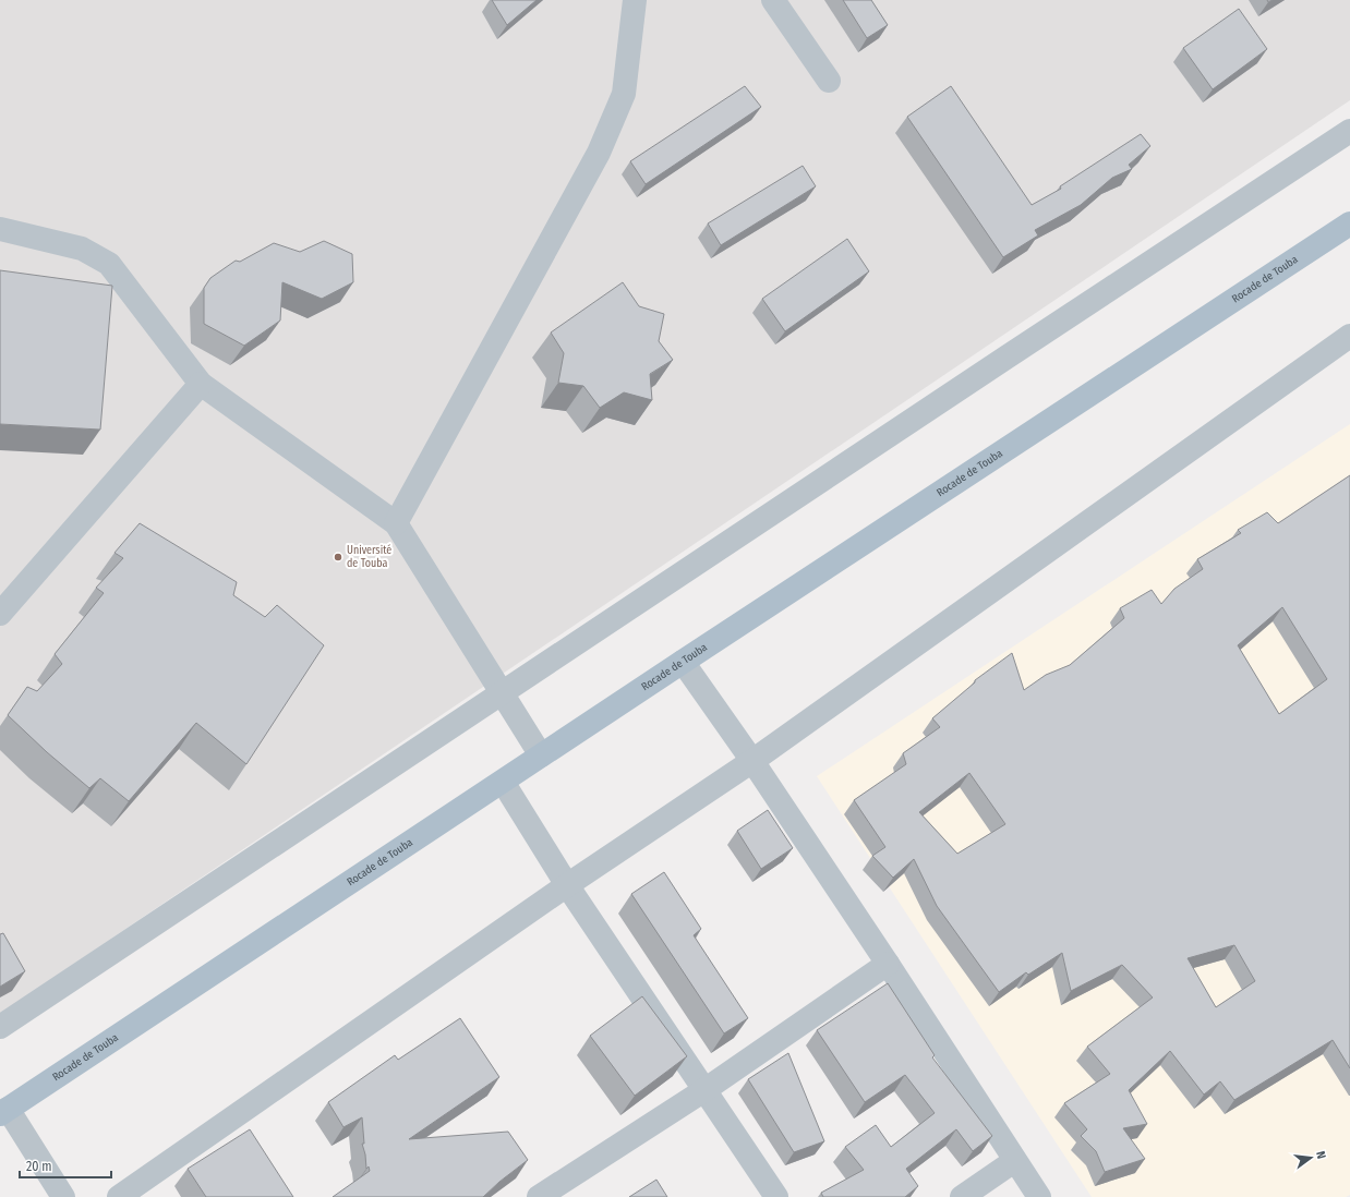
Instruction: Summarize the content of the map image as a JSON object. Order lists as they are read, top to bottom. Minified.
{"streets":{"main road":["Rocade de Touba"]},"places":["Université de Touba"],"scale_bar":"20 m","north":"right"}
